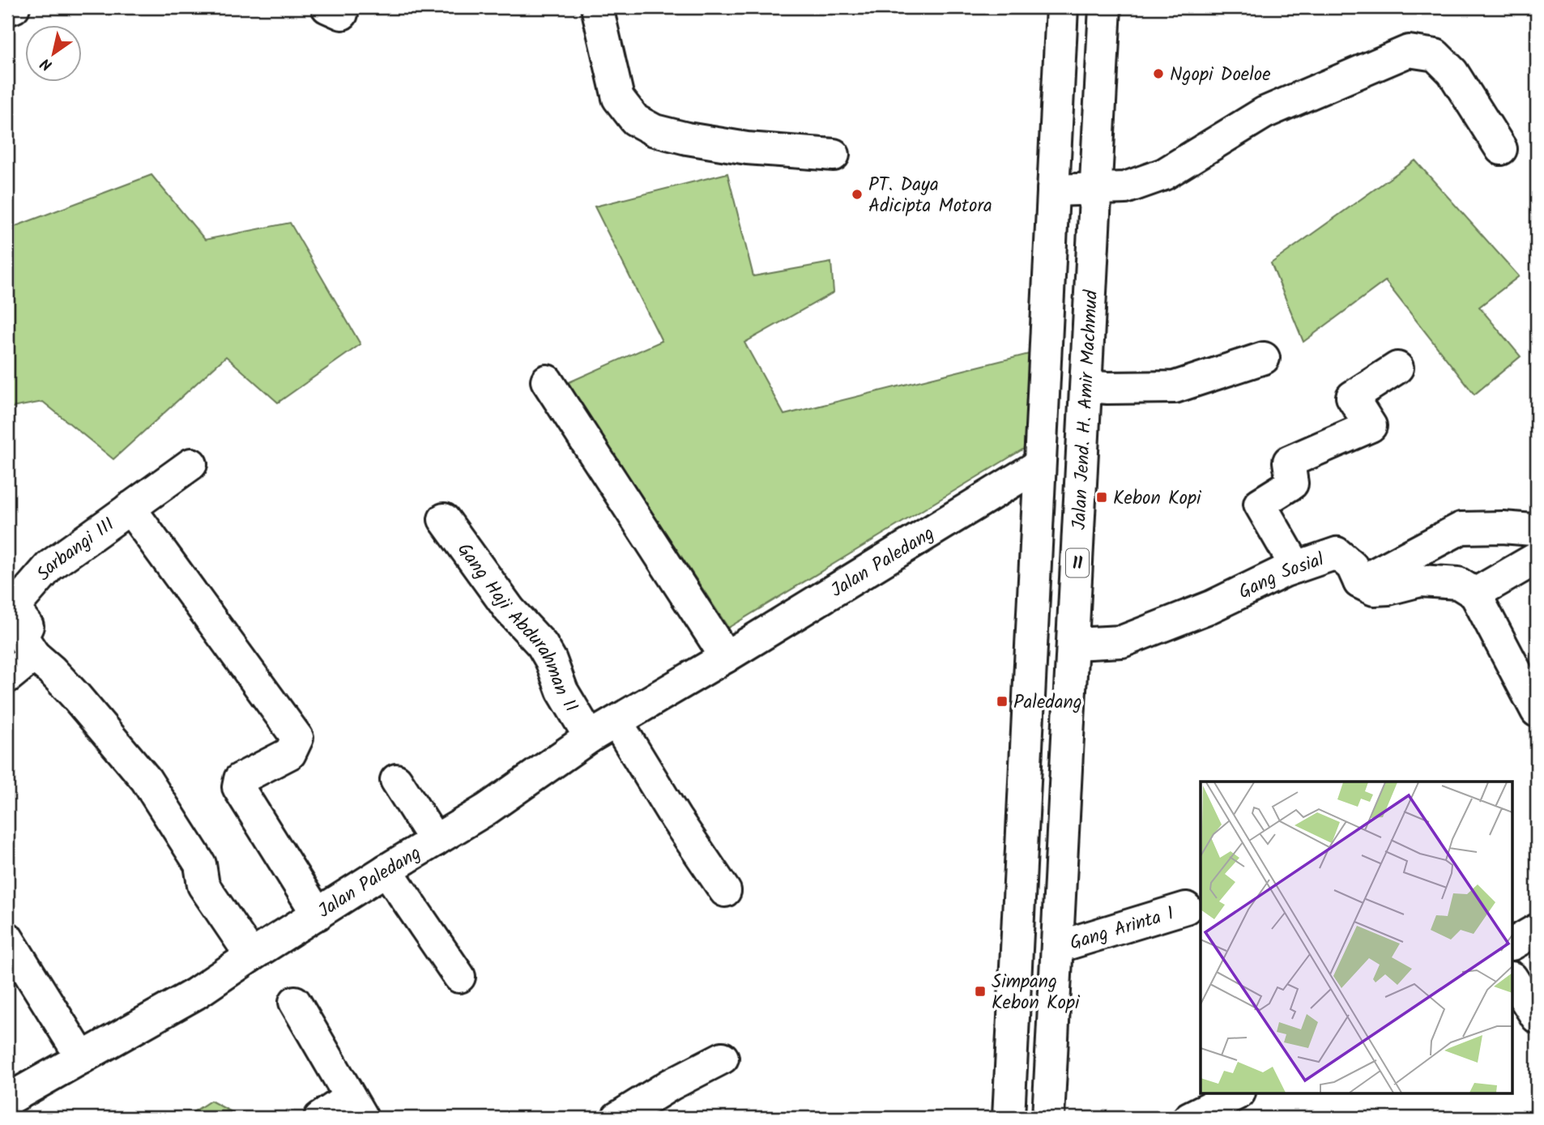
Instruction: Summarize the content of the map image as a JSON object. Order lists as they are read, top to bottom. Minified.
{"streets":{"main road":["Jalan Jend. H. Amir Machmud","Sarbangi III","Jalan Paledang","11","Gang Sosial","Gang Haji Abdurahman II","Gang Arinta 1"]},"crossings":[["Jalan Jend. H. Amir Machmud","Gang Sosial"],["Jalan Jend. H. Amir Machmud","Gang Arinta 1"],["Jalan Paledang","Gang Haji Abdurahman II"]],"places":{"other":["Ngopi Doeloe","PT. Daya Adicipta Motora"],"transit":["Kebon Kopi","Paledang","Simpang Kebon Kopi"]},"north":"bottom left"}
